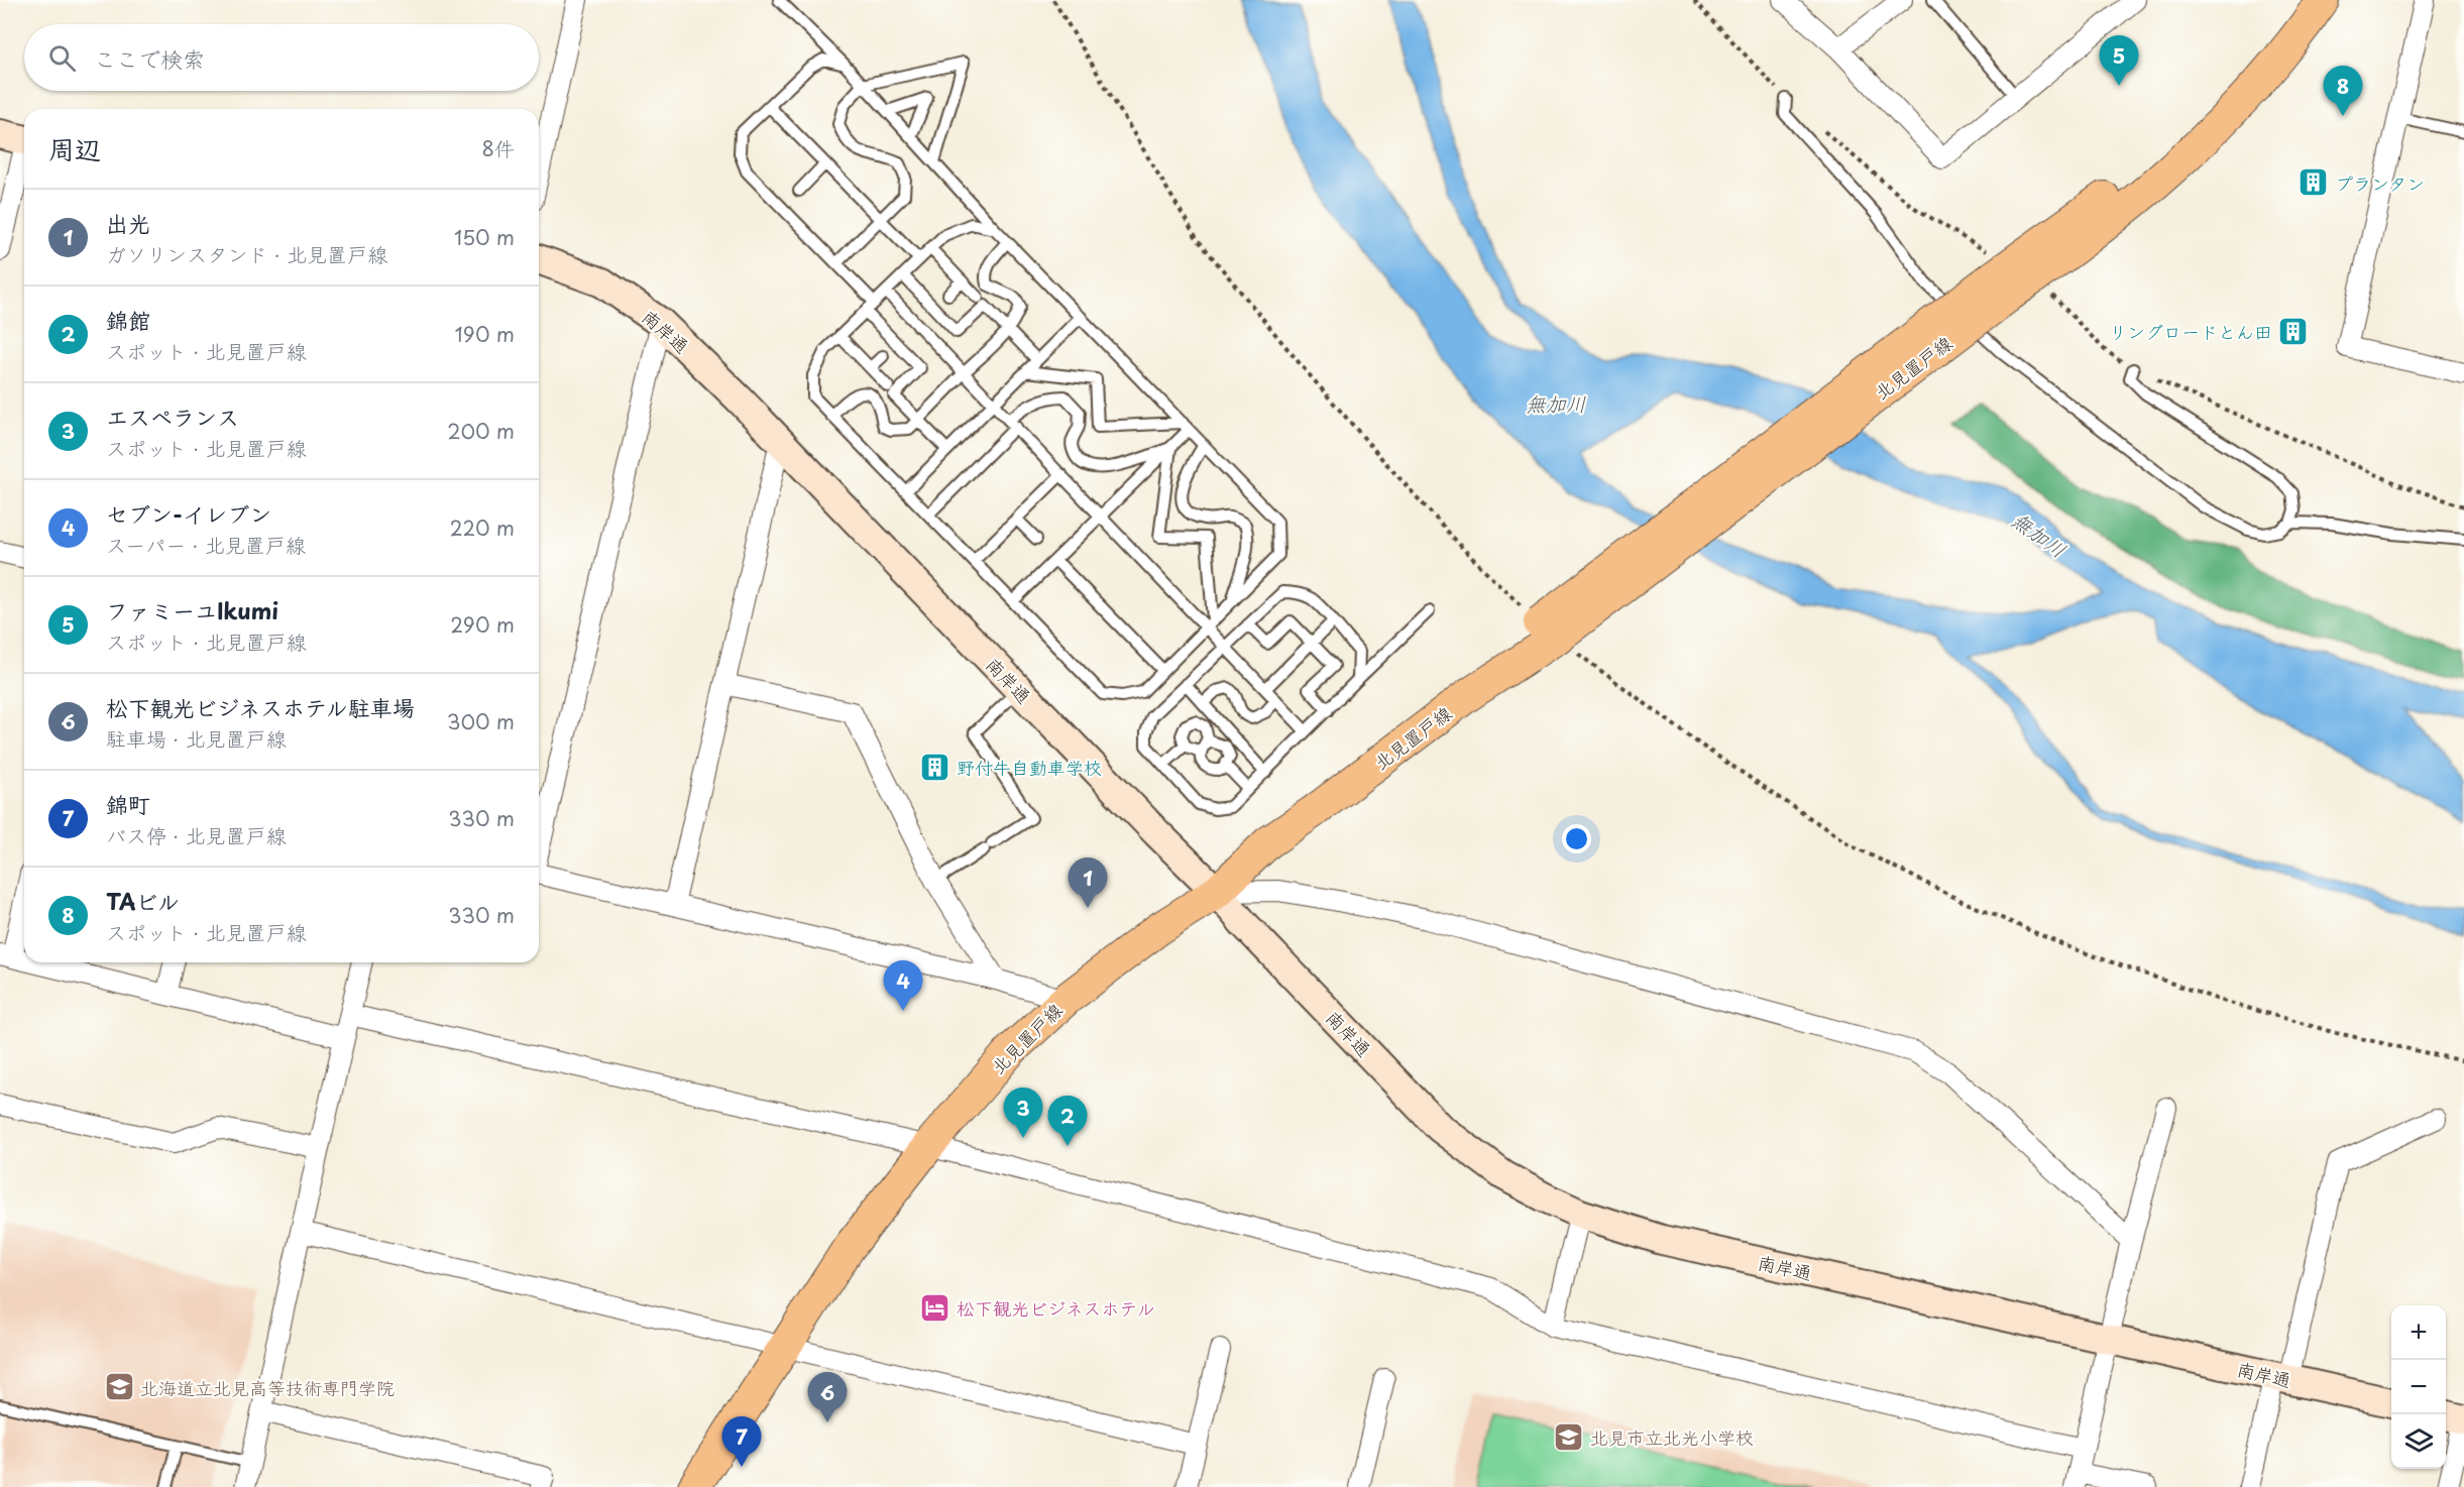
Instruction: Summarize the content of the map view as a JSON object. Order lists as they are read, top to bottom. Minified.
{"streets":{"main road":["南岸通","北見置戸線"]},"crossings":[["南岸通","北見置戸線"]],"water":["無加川"],"places":{"building":["プランタン","リングロードとん田","野付牛自動車学校"],"hotel":["松下観光ビジネスホテル"],"school or university":["北海道立北見高等技術専門学院","北見市立北光小学校"]},"page":{"search":"ここで検索","pins":["5","8","1","4","3","2","6","7"],"heading":["周辺","8件"],"list":[{"mark":"1","name":"出光","note":"ガソリンスタンド · 北見置戸線","value":"150 m"},{"mark":"2","name":"錦館","note":"スポット · 北見置戸線","value":"190 m"},{"mark":"3","name":"エスペランス","note":"スポット · 北見置戸線","value":"200 m"},{"mark":"4","name":"セブン-イレブン","note":"スーパー · 北見置戸線","value":"220 m"},{"mark":"5","name":"ファミーユIkumi","note":"スポット · 北見置戸線","value":"290 m"},{"mark":"6","name":"松下観光ビジネスホテル駐車場","note":"駐車場 · 北見置戸線","value":"300 m"},{"mark":"7","name":"錦町","note":"バス停 · 北見置戸線","value":"330 m"},{"mark":"8","name":"TAビル","note":"スポット · 北見置戸線","value":"330 m"}],"map_buttons":["+","−"]}}
